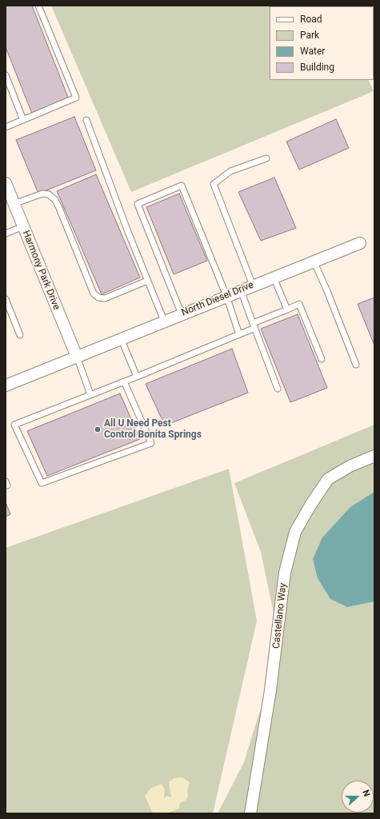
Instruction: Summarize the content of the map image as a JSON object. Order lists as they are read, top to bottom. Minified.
{"streets":{"street":["Harmony Park Drive","North Diesel Drive","Castellano Way"]},"crossings":[["Harmony Park Drive","North Diesel Drive"]],"places":["All U Need Pest Control Bonita Springs"],"legend":["Road","Park","Water","Building"],"north":"right"}
